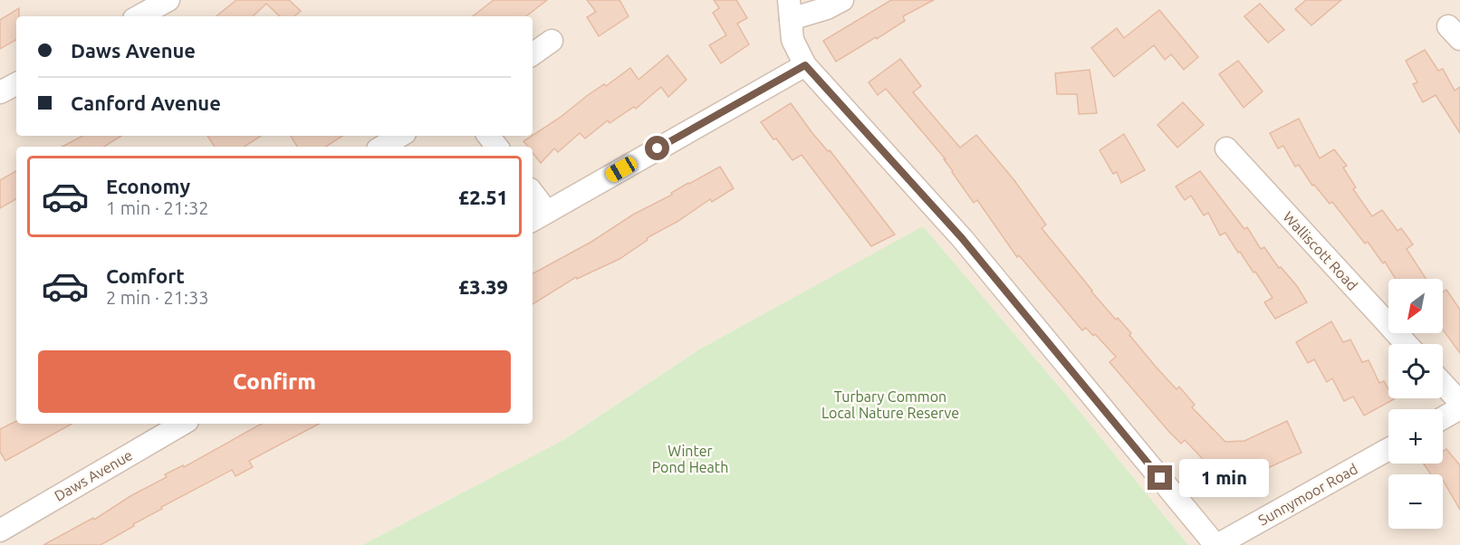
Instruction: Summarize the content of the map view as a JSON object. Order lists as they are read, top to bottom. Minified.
{"streets":{"street":["Walliscott Road","Daws Avenue","Sunnymoor Road"]},"parks":["Turbary Common Local Nature Reserve","Winter Pond Heath"],"north":"bottom left","page":{"banner":["Daws Avenue","Canford Avenue"],"list":[{"name":"Economy","note":"1 min · 21:32","value":"£2.51"},{"name":"Comfort","note":"2 min · 21:33","value":"£3.39"}],"map_buttons":["+","−"],"buttons":"Confirm","bubble":"1 min"}}
